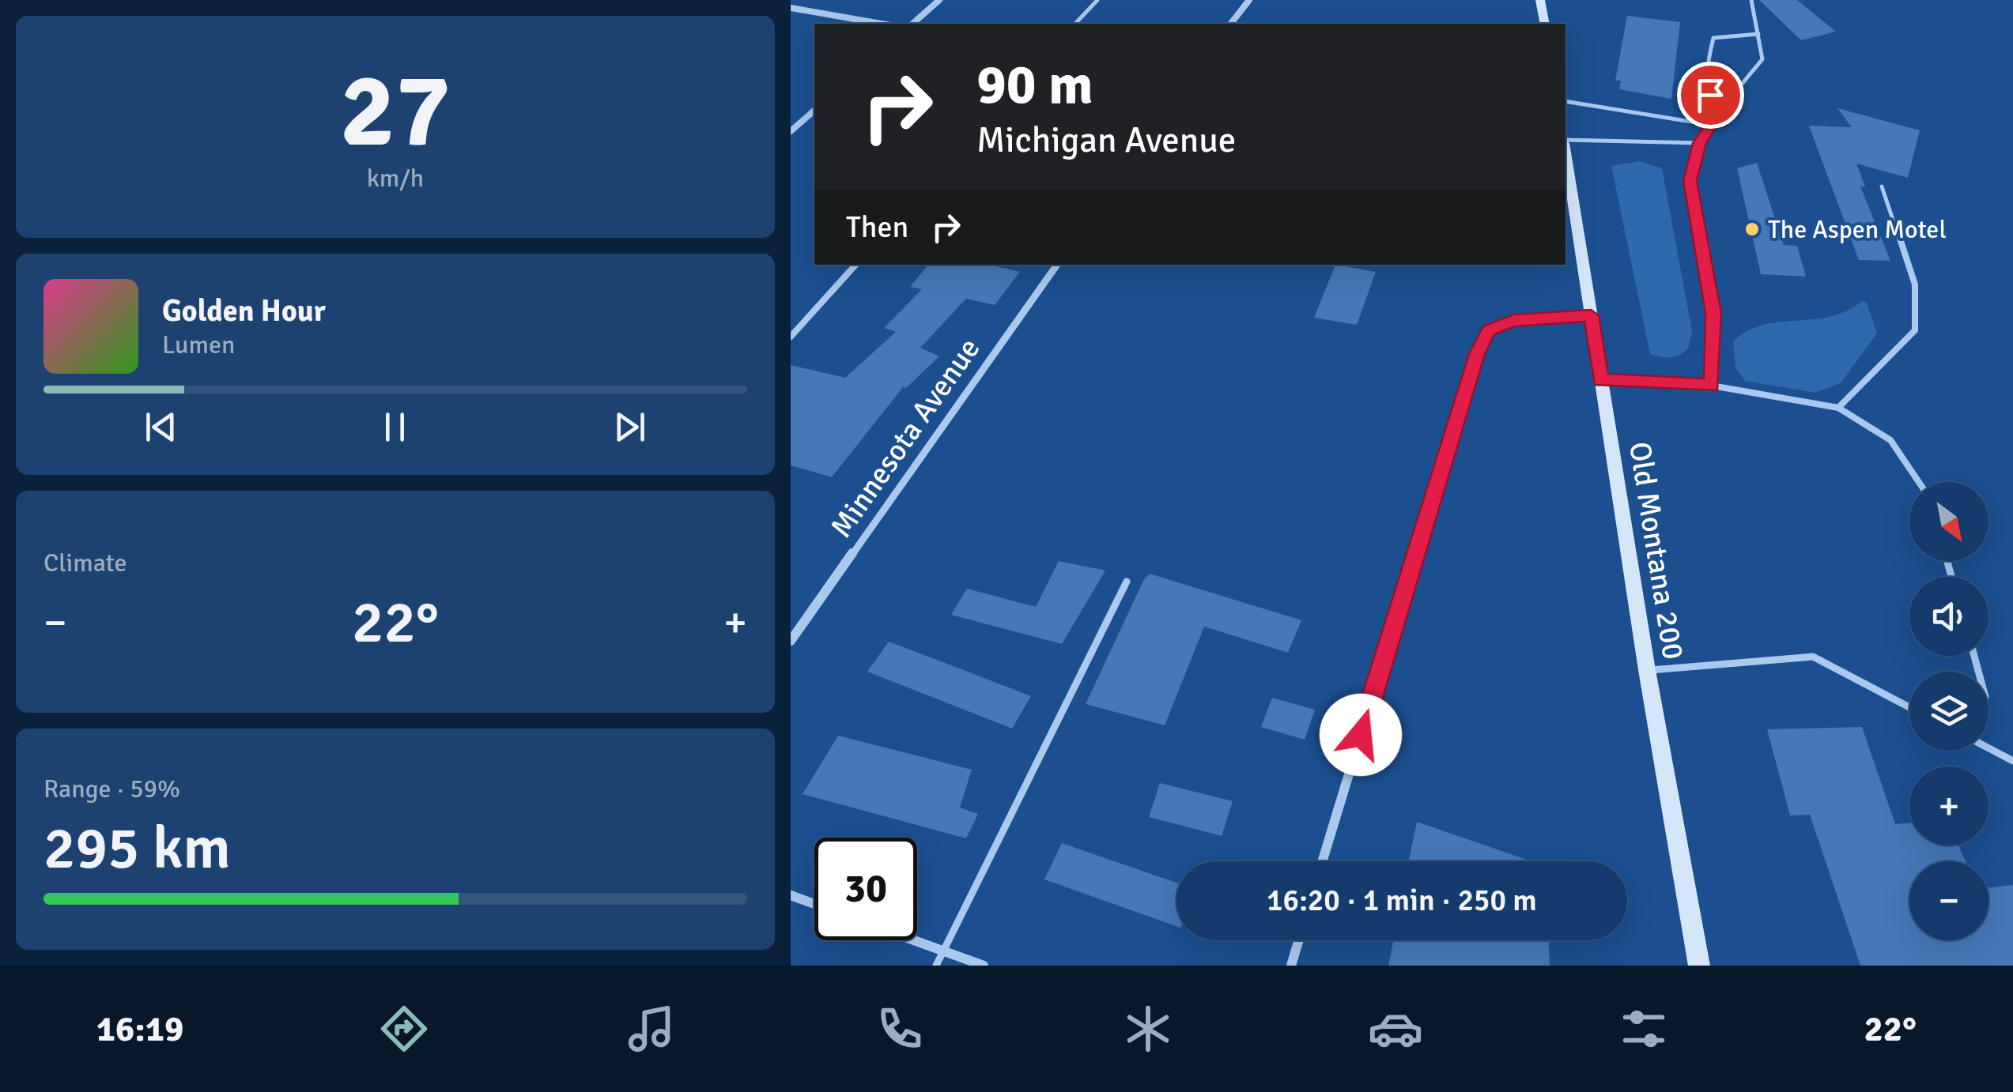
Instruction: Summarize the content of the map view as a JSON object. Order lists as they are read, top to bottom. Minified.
{"streets":{"main road":["Old Montana 200"],"street":["Minnesota Avenue"]},"places":["The Aspen Motel"],"north":"bottom right","page":{"tile":[["27","km/h"],"Climate",["Range · 59%","295 km"]],"turn":["90 m","Michigan Avenue"],"then":"Then","song":["Golden Hour","Lumen"],"map_buttons":["+","−"],"heat":["−","22°","+"],"limit":"30","trip":"16:20 · 1 min · 250 m","tabs":["16:19","22°"]}}
